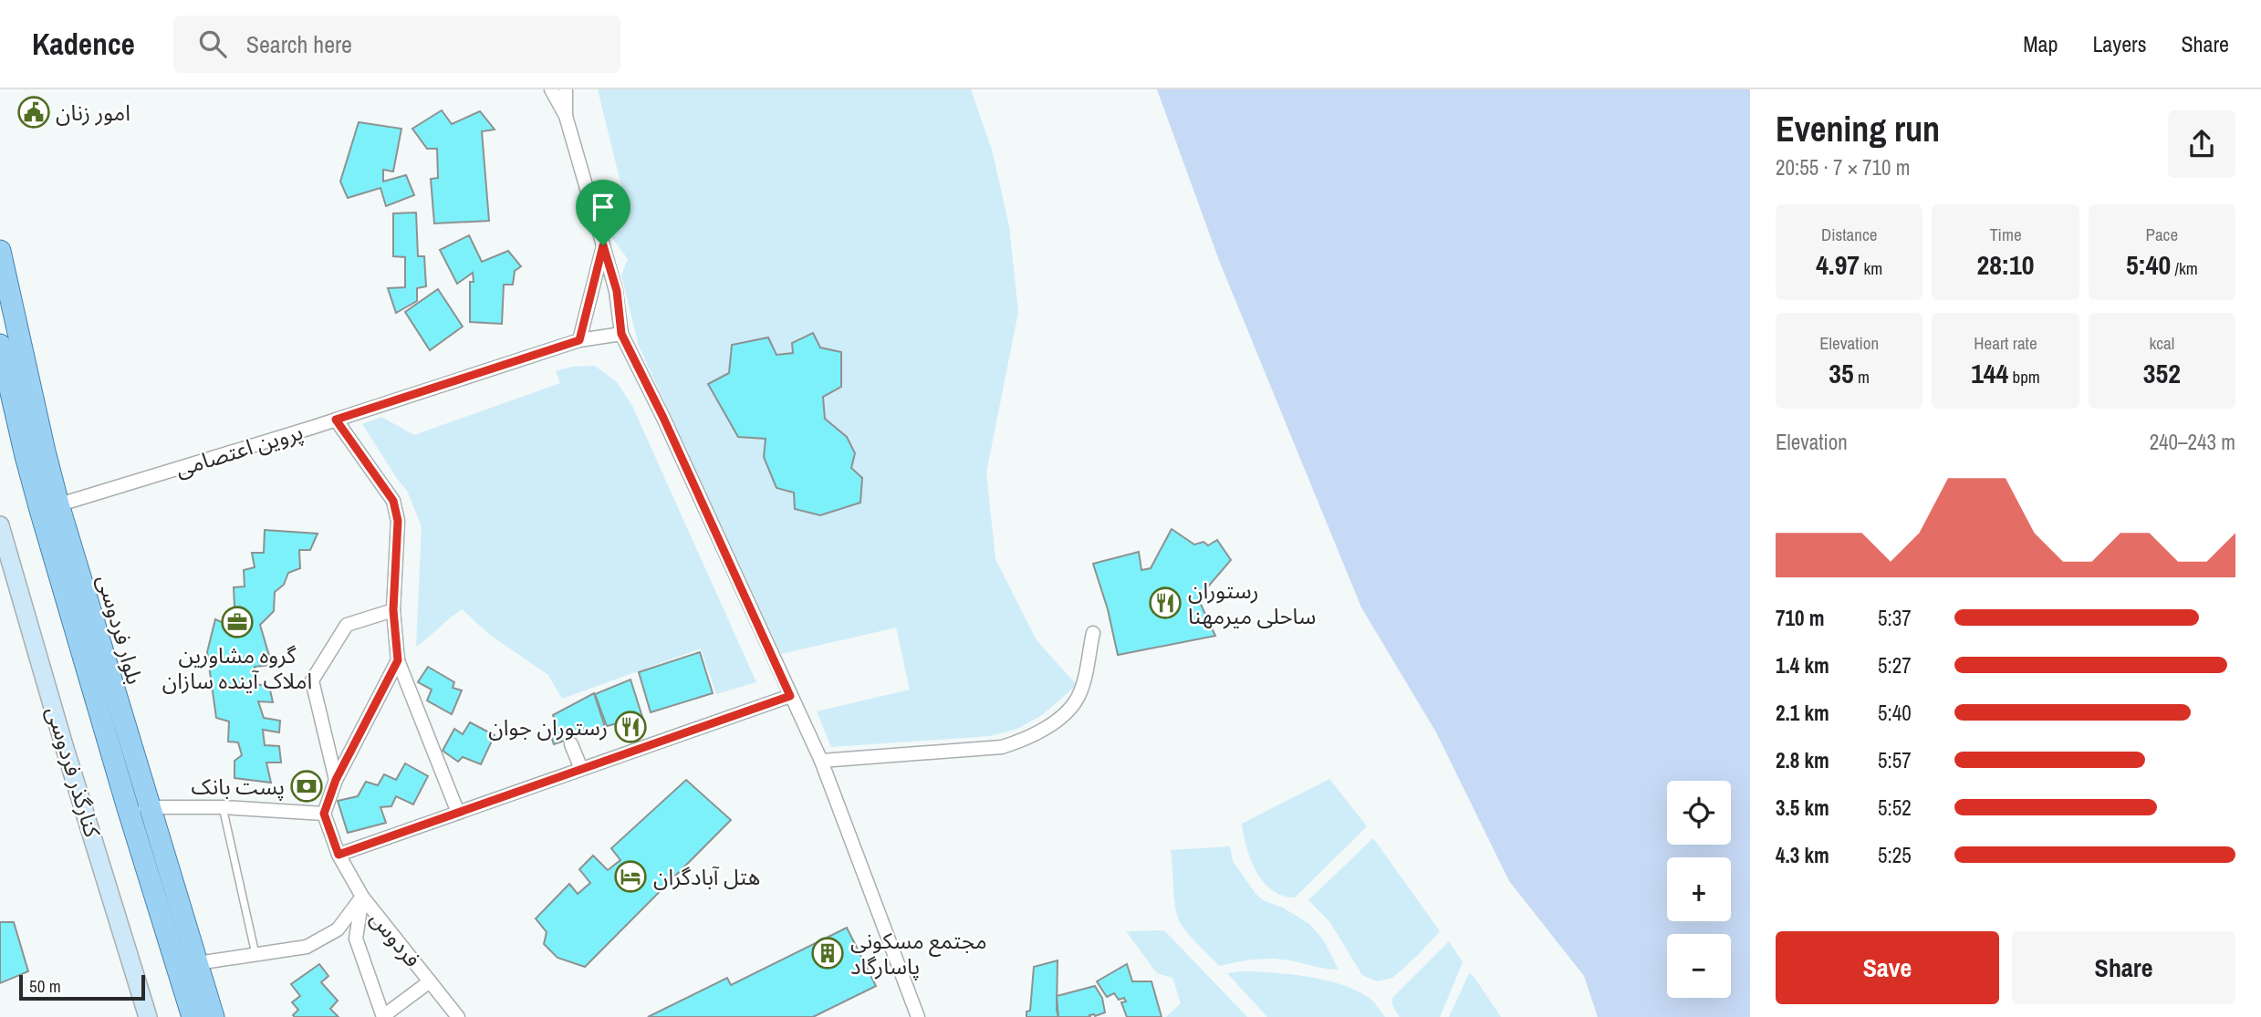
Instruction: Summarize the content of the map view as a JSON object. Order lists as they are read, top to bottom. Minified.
{"streets":{"main road":["بلوار فردوسی"],"street":["پروین اعتصامی","کنارگذر فردوسی","فردوس"]},"crossings":[["پروین اعتصامی","بلوار فردوسی"]],"places":{"public building":["امور زنان"],"restaurant":["رستوران ساحلی میرمهنا","رستوران جوان"],"office":["گروه مشاورین املاک آینده سازان"],"bank":["پست بانک"],"hotel":["هتل آبادگران"],"building":["مجتمع مسکونی پاسارگاد"]},"scale_bar":"50 m","page":{"header":"Kadence","search":"Search here","nav":["Map","Layers","Share"],"heading":["Evening run","20:55 · 7 × 710 m"],"stats":[["Distance","4.97 km"],["Time","28:10"],["Pace","5:40 /km"],["Elevation","35 m"],["Heart rate","144 bpm"],["kcal","352"]],"chart":["Elevation","240–243 m"],"list":[{"name":"710 m","note":"5:37"},{"name":"1.4 km","note":"5:27"},{"name":"2.1 km","note":"5:40"},{"name":"2.8 km","note":"5:57"},{"name":"3.5 km","note":"5:52"},{"name":"4.3 km","note":"5:25"}],"map_buttons":["+","−"],"buttons":["Save","Share"],"scale":"50 m"}}
